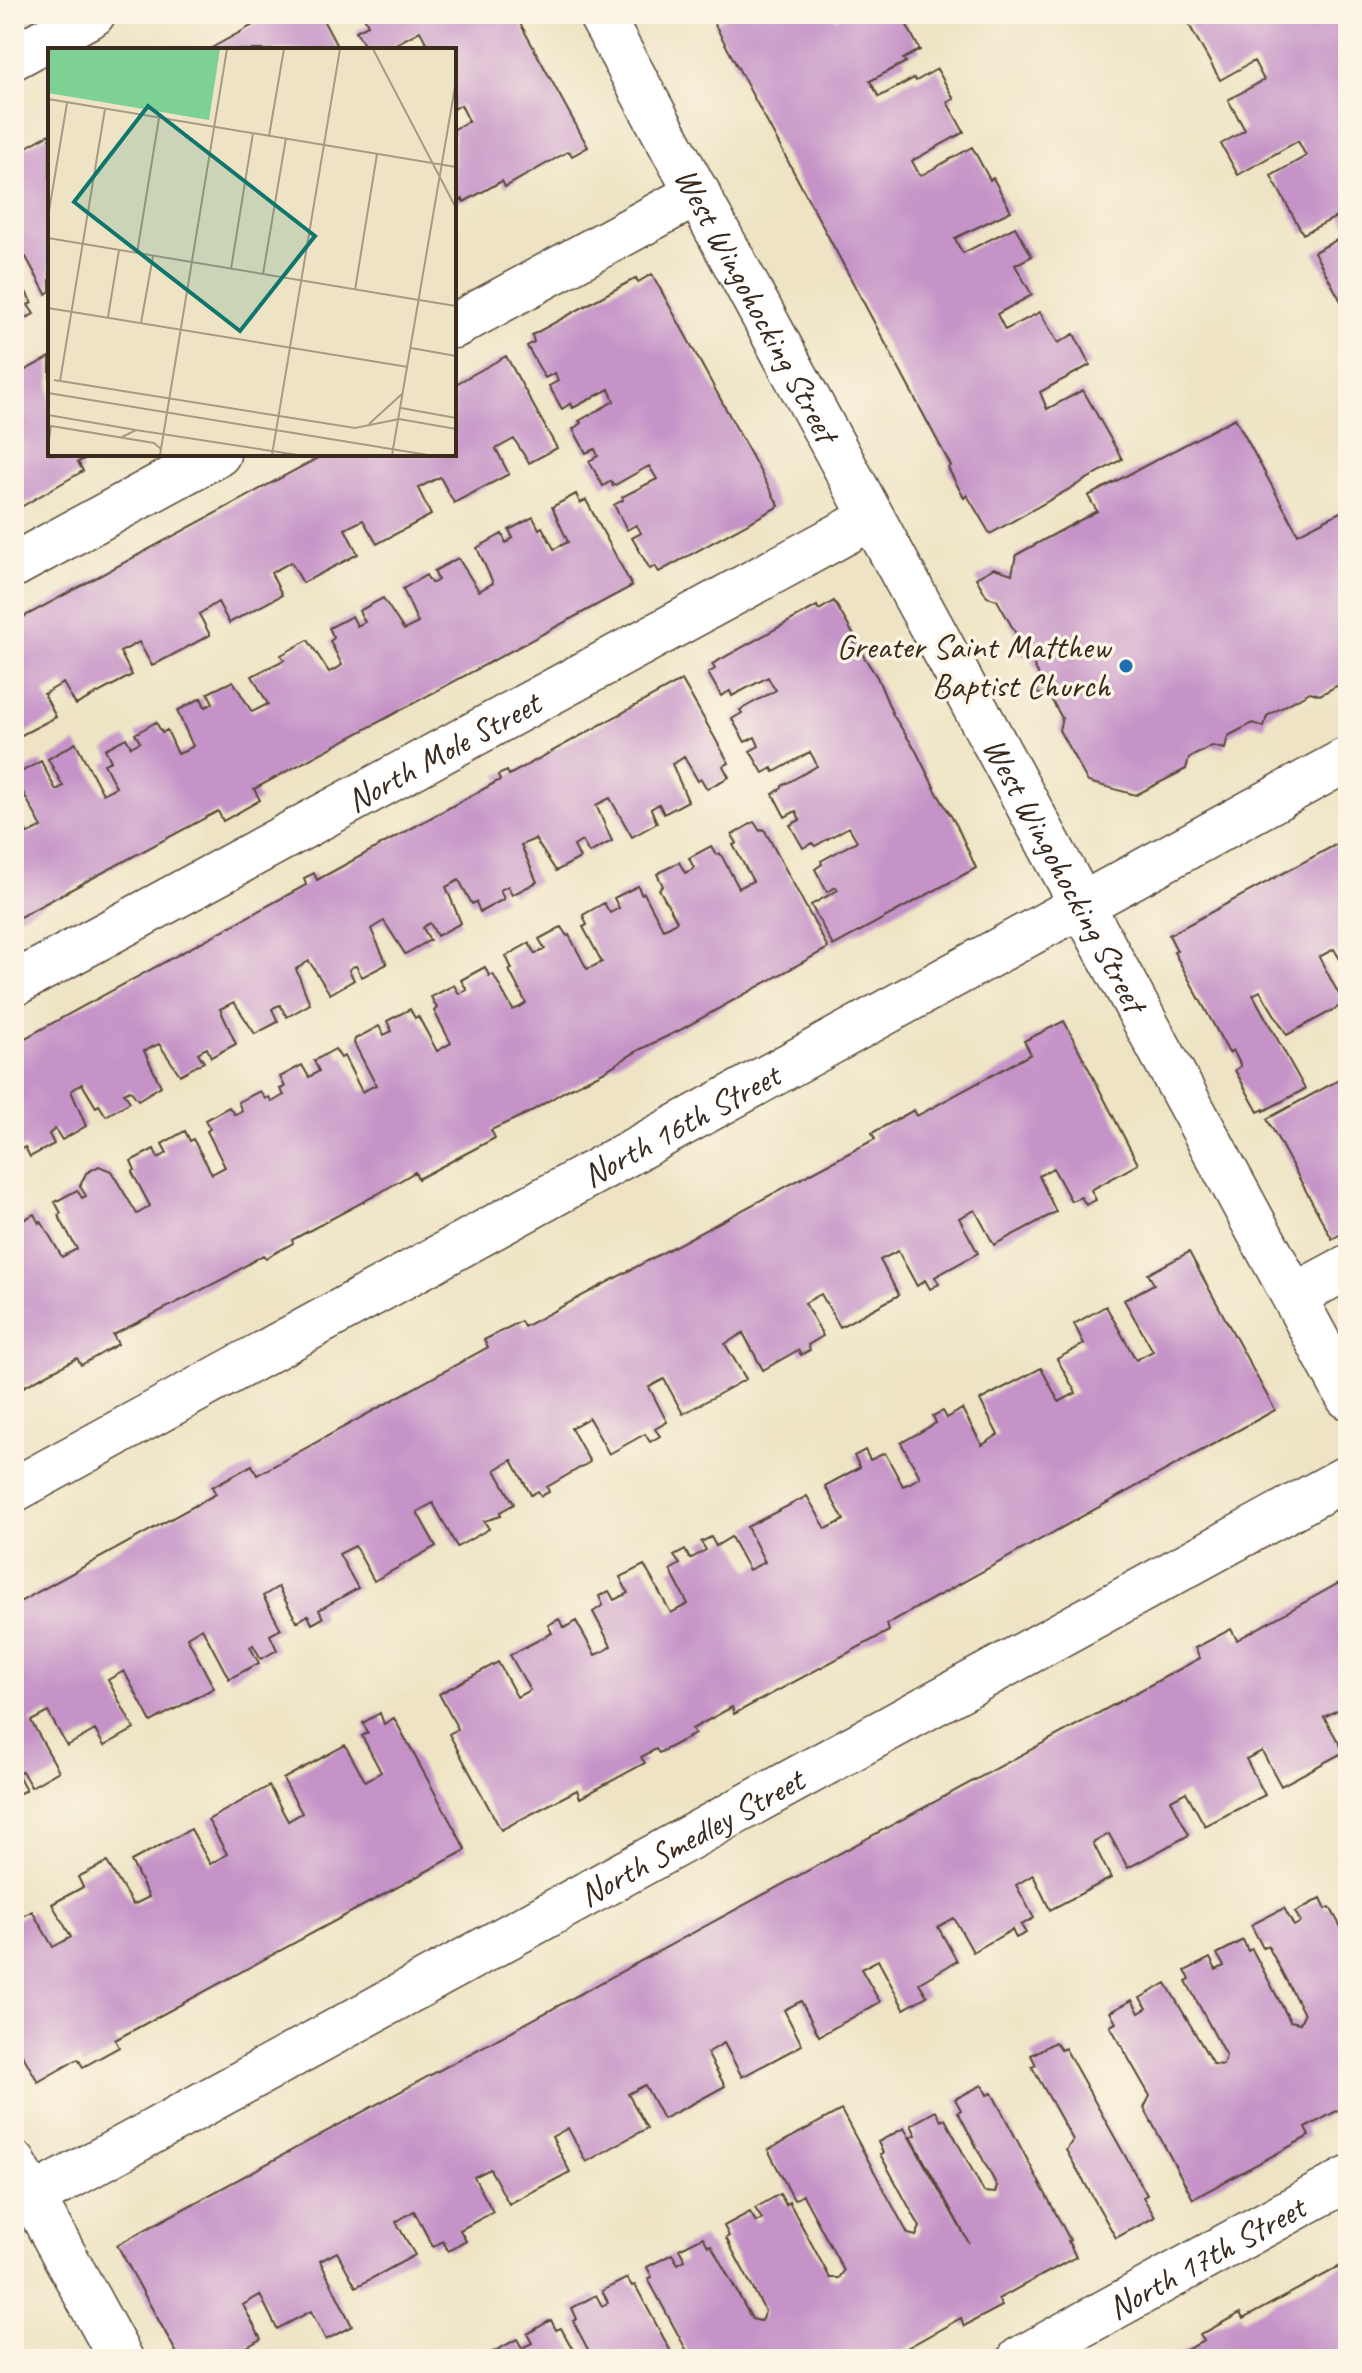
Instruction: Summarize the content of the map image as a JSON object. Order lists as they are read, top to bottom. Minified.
{"streets":{"street":["West Wingohocking Street","North Mole Street","North 16th Street","North Smedley Street","North 17th Street"]},"crossings":[["West Wingohocking Street","North Mole Street"],["West Wingohocking Street","North 16th Street"]],"places":["Greater Saint Matthew Baptist Church"]}
